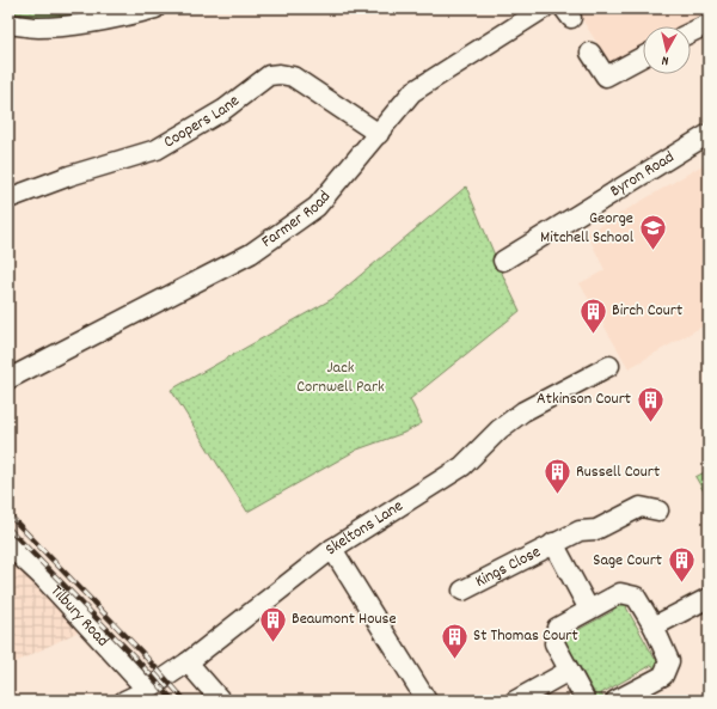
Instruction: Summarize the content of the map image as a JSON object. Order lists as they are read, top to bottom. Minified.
{"streets":{"street":["Coopers Lane","Byron Road","Farmer Road","Skeltons Lane","Kings Close","Tilbury Road"]},"crossings":[["Coopers Lane","Farmer Road"],["Skeltons Lane","Tilbury Road"]],"parks":["Jack Cornwell Park"],"places":{"school or university":["George Mitchell School"],"building":["Birch Court","Atkinson Court","Russell Court","Sage Court","Beaumont House","St Thomas Court"]},"north":"bottom"}
